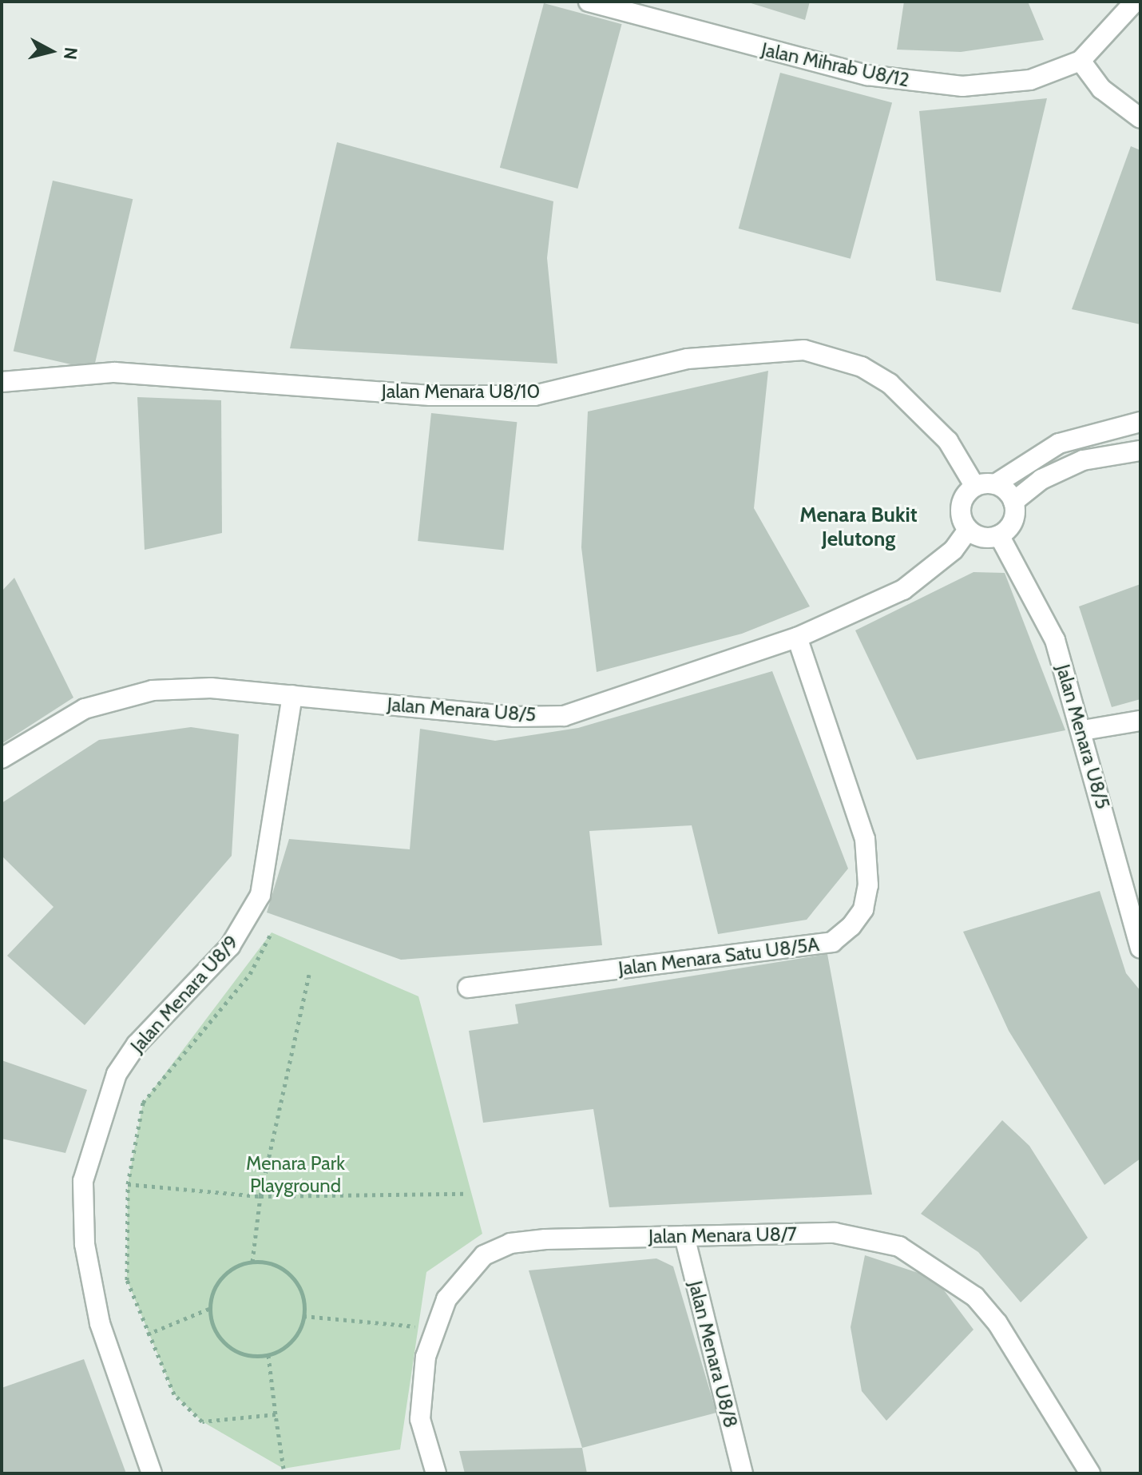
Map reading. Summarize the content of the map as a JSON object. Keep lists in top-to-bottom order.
{
  "streets": {
    "street": [
      "Jalan Mihrab U8/12",
      "Jalan Menara U8/10",
      "Jalan Menara U8/5",
      "Jalan Menara Satu U8/5A",
      "Jalan Menara U8/9",
      "Jalan Menara U8/7",
      "Jalan Menara U8/8"
    ]
  },
  "crossings": [
    ["Jalan Menara U8/10", "Jalan Menara U8/5"],
    ["Jalan Menara U8/5", "Jalan Menara Satu U8/5A"],
    ["Jalan Menara U8/5", "Jalan Menara U8/9"],
    ["Jalan Menara U8/7", "Jalan Menara U8/8"]
  ],
  "districts": ["Menara Bukit Jelutong"],
  "parks": ["Menara Park Playground"],
  "north": "right"
}
